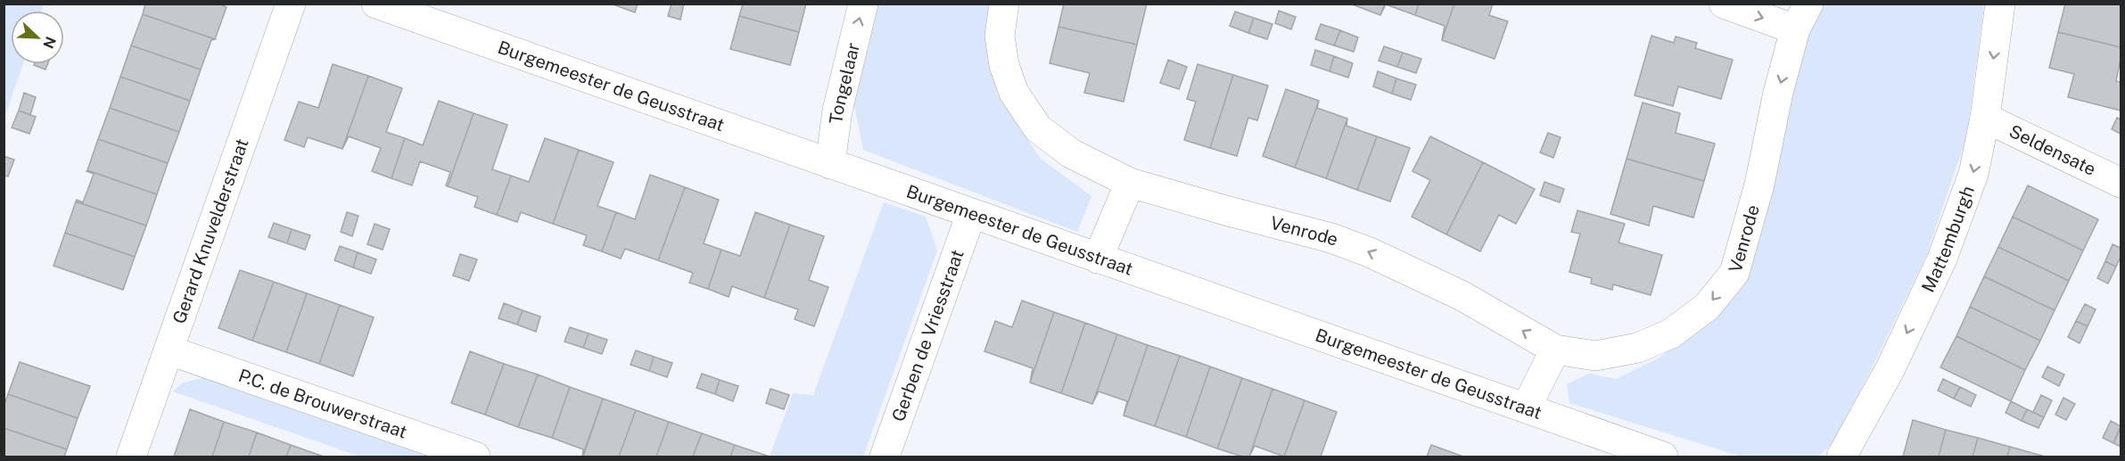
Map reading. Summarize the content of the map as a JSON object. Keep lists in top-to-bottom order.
{
  "streets": {
    "street": [
      "Tongelaar",
      "Burgemeester de Geusstraat",
      "Seldensate",
      "Gerard Knuvelderstraat",
      "Venrode",
      "Mattemburgh",
      "Gerben de Vriesstraat",
      "P.C. de Brouwerstraat"
    ]
  },
  "crossings": [
    ["Tongelaar", "Burgemeester de Geusstraat"],
    ["Burgemeester de Geusstraat", "Gerben de Vriesstraat"],
    ["Seldensate", "Mattemburgh"],
    ["Gerard Knuvelderstraat", "P.C. de Brouwerstraat"]
  ],
  "one_way": ["Tongelaar", "Mattemburgh"],
  "north": "bottom right"
}
